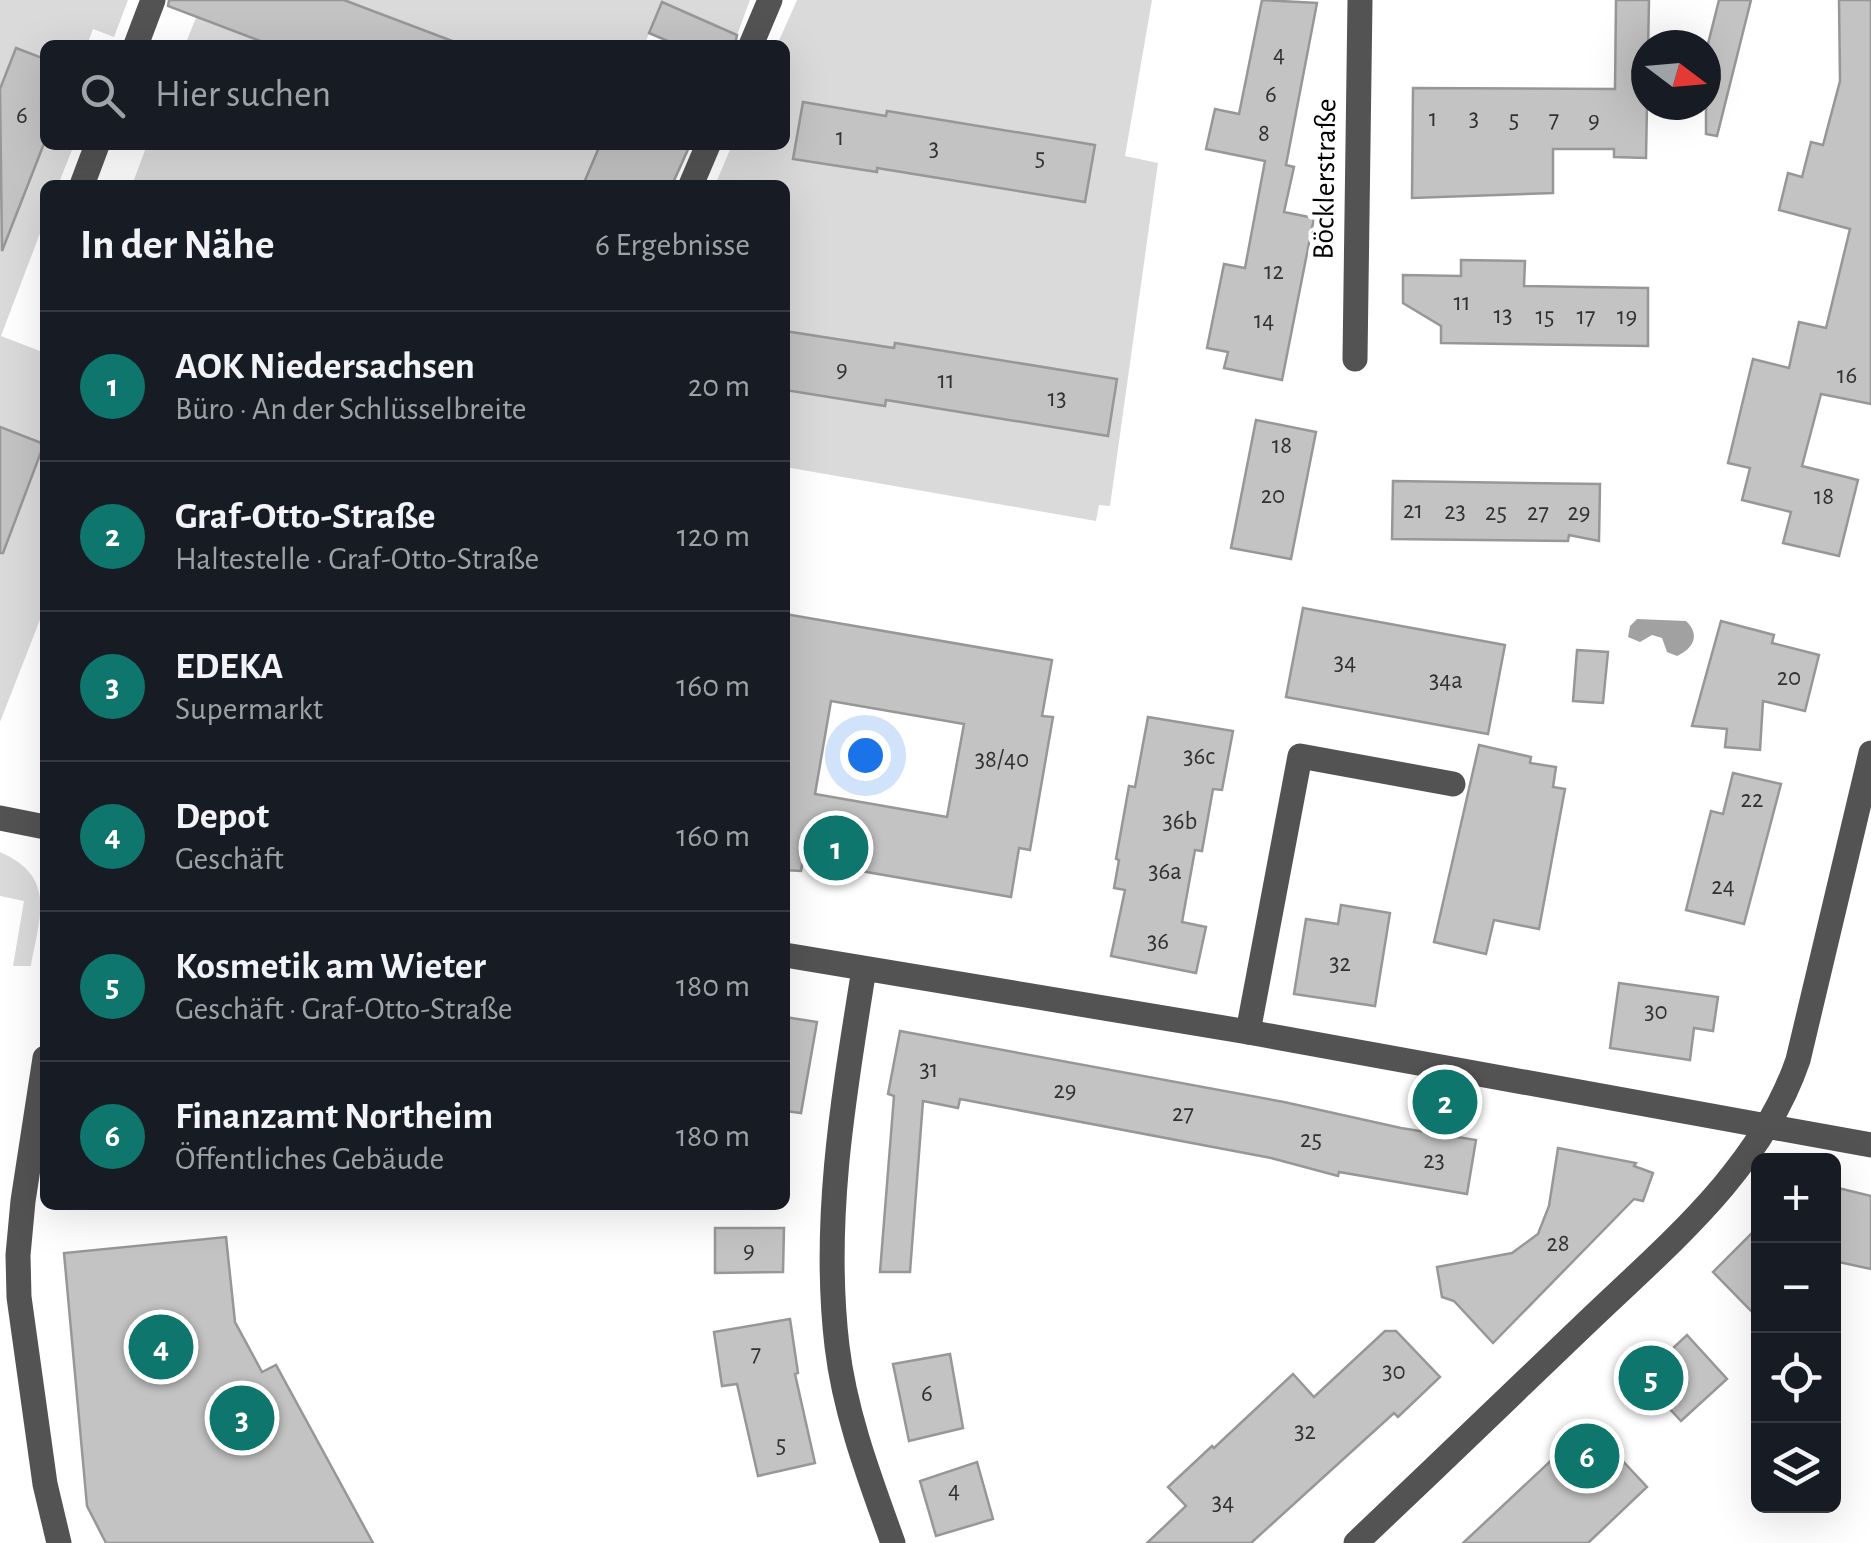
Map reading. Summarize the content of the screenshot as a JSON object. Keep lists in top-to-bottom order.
{
  "streets": {
    "street": ["Böcklerstraße"]
  },
  "house_numbers": [
    "4",
    "6",
    "6",
    "1",
    "3",
    "5",
    "7",
    "9",
    "8",
    "1",
    "3",
    "5",
    "12",
    "11",
    "13",
    "15",
    "17",
    "19",
    "14",
    "9",
    "16",
    "11",
    "13",
    "18",
    "20",
    "18",
    "21",
    "23",
    "25",
    "27",
    "29",
    "34",
    "20",
    "34a",
    "36c",
    "38/40",
    "22",
    "36b",
    "36a",
    "24",
    "36",
    "32",
    "30",
    "31",
    "29",
    "27",
    "25",
    "23",
    "28",
    "9",
    "7",
    "30",
    "6",
    "32",
    "5",
    "4",
    "34"
  ],
  "north": "right",
  "page": {
    "search": "Hier suchen",
    "heading": ["In der Nähe", "6 Ergebnisse"],
    "list": [
      {
        "mark": "1",
        "name": "AOK Niedersachsen",
        "note": "Büro · An der Schlüsselbreite",
        "value": "20 m"
      },
      {
        "mark": "2",
        "name": "Graf-Otto-Straße",
        "note": "Haltestelle · Graf-Otto-Straße",
        "value": "120 m"
      },
      {
        "mark": "3",
        "name": "EDEKA",
        "note": "Supermarkt",
        "value": "160 m"
      },
      {
        "mark": "4",
        "name": "Depot",
        "note": "Geschäft",
        "value": "160 m"
      },
      {
        "mark": "5",
        "name": "Kosmetik am Wieter",
        "note": "Geschäft · Graf-Otto-Straße",
        "value": "180 m"
      },
      {
        "mark": "6",
        "name": "Finanzamt Northeim",
        "note": "Öffentliches Gebäude",
        "value": "180 m"
      }
    ],
    "pins": [
      "1",
      "2",
      "4",
      "5",
      "3",
      "6"
    ],
    "map_buttons": ["+", "−"]
  }
}
